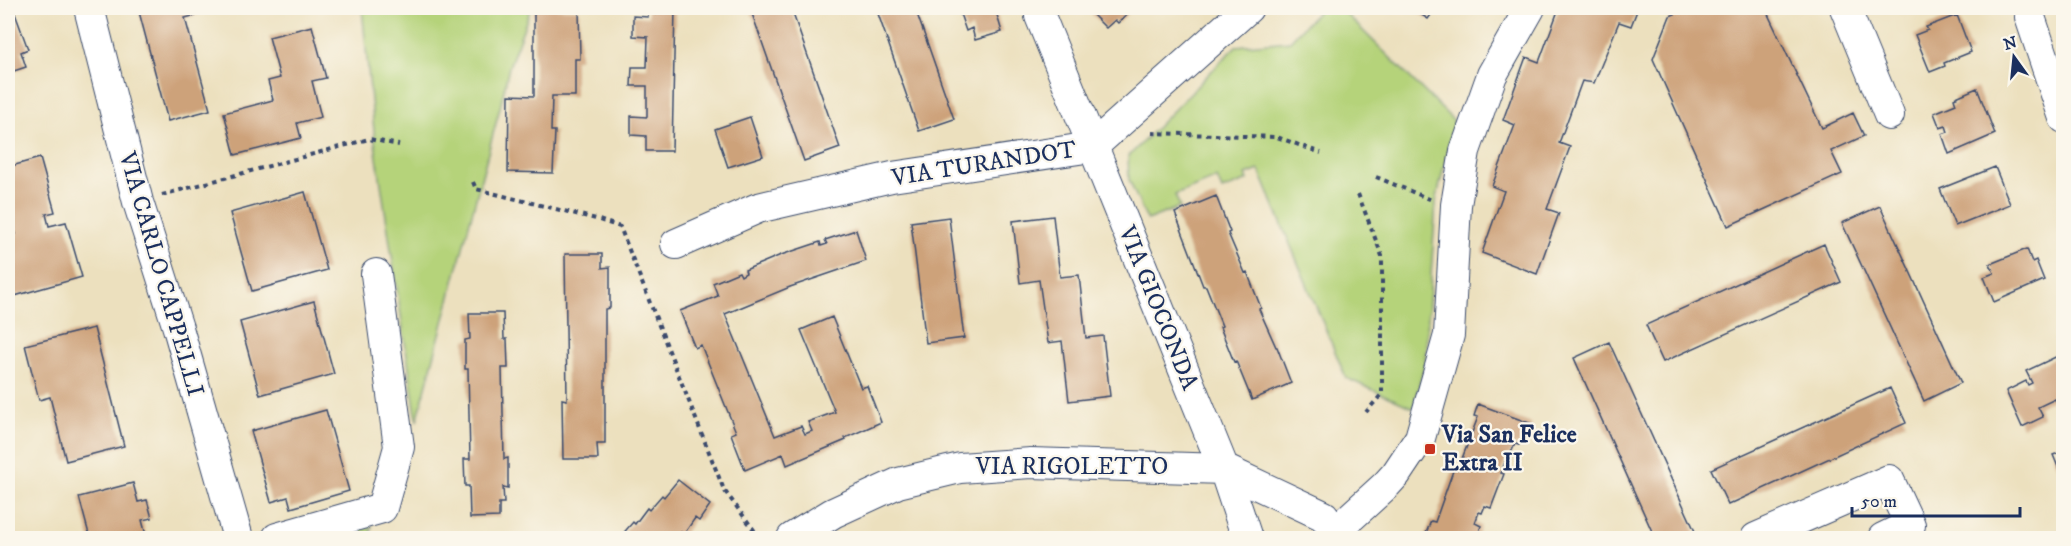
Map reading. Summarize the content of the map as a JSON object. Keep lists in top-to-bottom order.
{
  "streets": {
    "street": [
      "VIA TURANDOT",
      "VIA CARLO CAPPELLI",
      "VIA GIOCONDA",
      "VIA RIGOLETTO"
    ]
  },
  "crossings": [
    ["VIA TURANDOT", "VIA GIOCONDA"],
    ["VIA GIOCONDA", "VIA RIGOLETTO"]
  ],
  "places": {
    "transit": ["Via San Felice Extra II"]
  },
  "scale_bar": "50 m",
  "north": "top"
}
